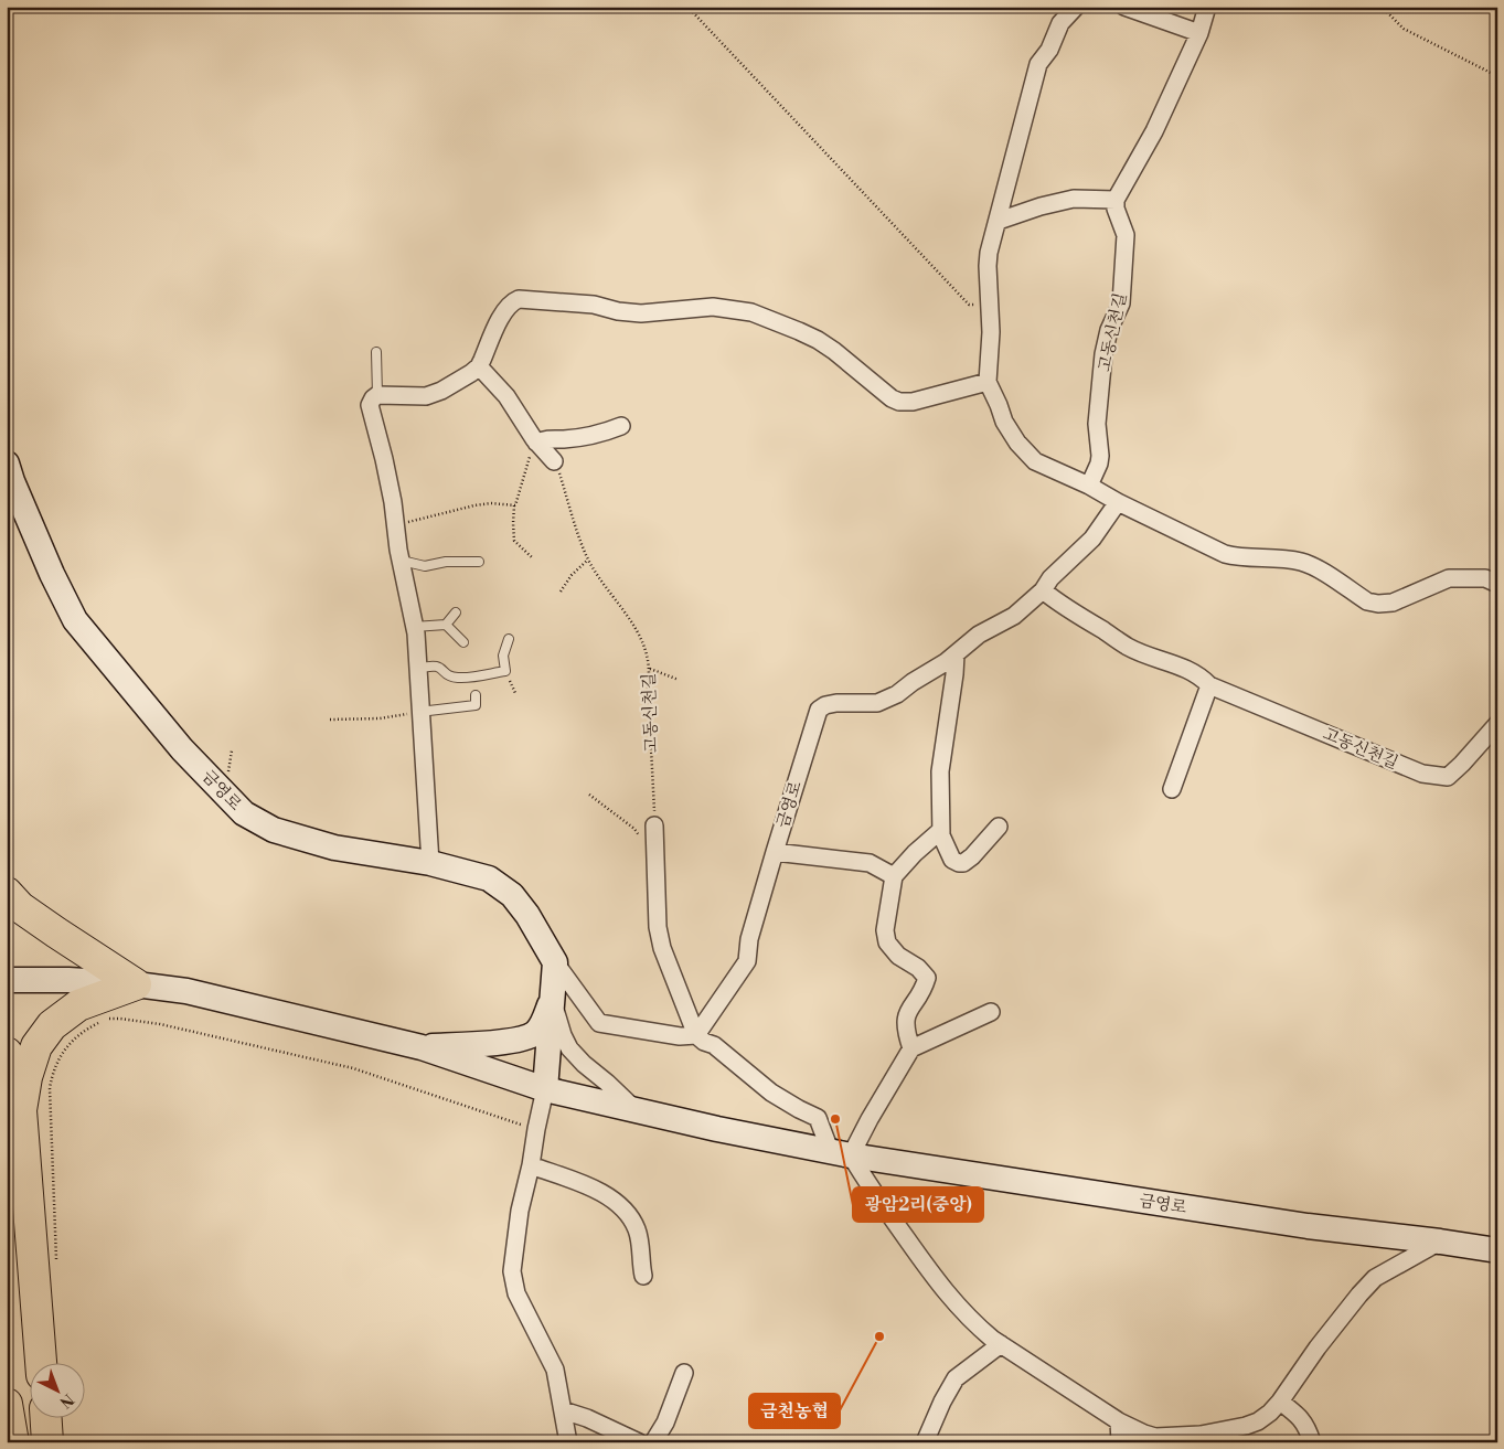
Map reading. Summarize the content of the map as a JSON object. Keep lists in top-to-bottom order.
{
  "streets": {
    "street": ["고동신천길", "금영로"]
  },
  "places": ["광암2리(중앙)", "금천농협"],
  "north": "bottom right"
}
